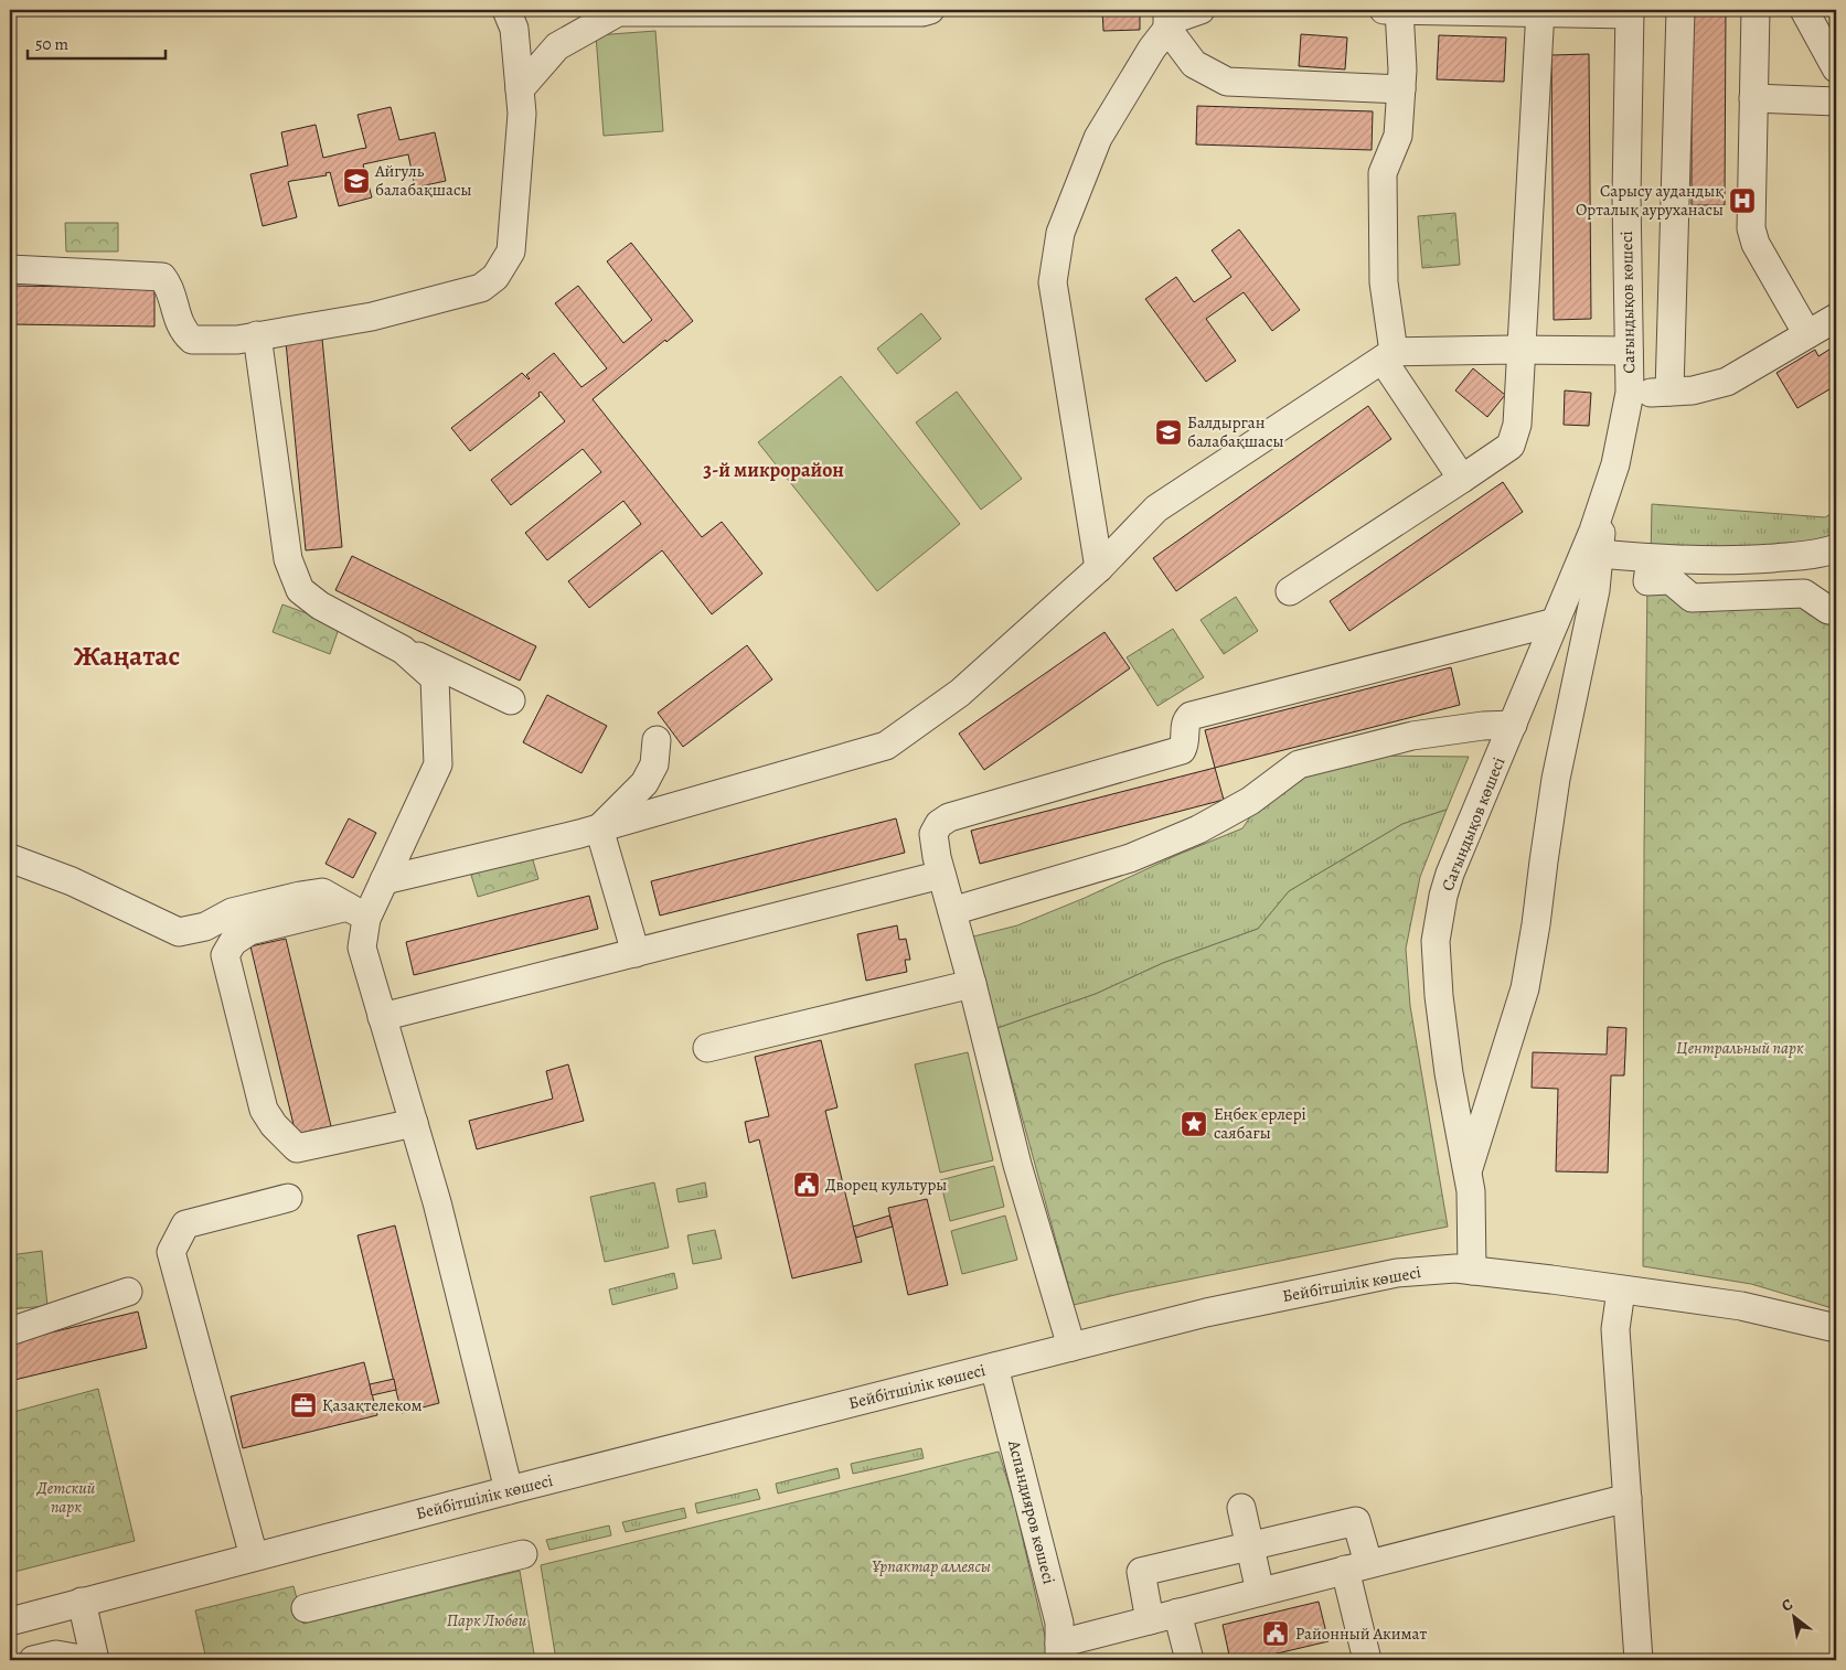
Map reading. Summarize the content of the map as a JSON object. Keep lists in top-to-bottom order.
{
  "streets": {
    "street": ["Сағындықов көшесі", "Бейбітшілік көшесі", "Аспандияров көшесі"]
  },
  "crossings": [
    ["Сағындықов көшесі", "Бейбітшілік көшесі"],
    ["Бейбітшілік көшесі", "Аспандияров көшесі"]
  ],
  "districts": ["3-й микрорайон", "Жаңатас"],
  "parks": [
    "Центральный парк",
    "Детский парк",
    "Ұрпактар аллеясы",
    "Парк Любви"
  ],
  "places": {
    "school or university": ["Айгуль балабақшасы", "Балдырган балабақшасы"],
    "hospital": ["Сарысу аудандық Орталық ауруханасы"],
    "place": ["Еңбек ерлері саябағы"],
    "public building": ["Дворец культуры", "Районный Акимат"],
    "office": ["Қазақтелеком"]
  },
  "scale_bar": "50 m",
  "north": "top left"
}
